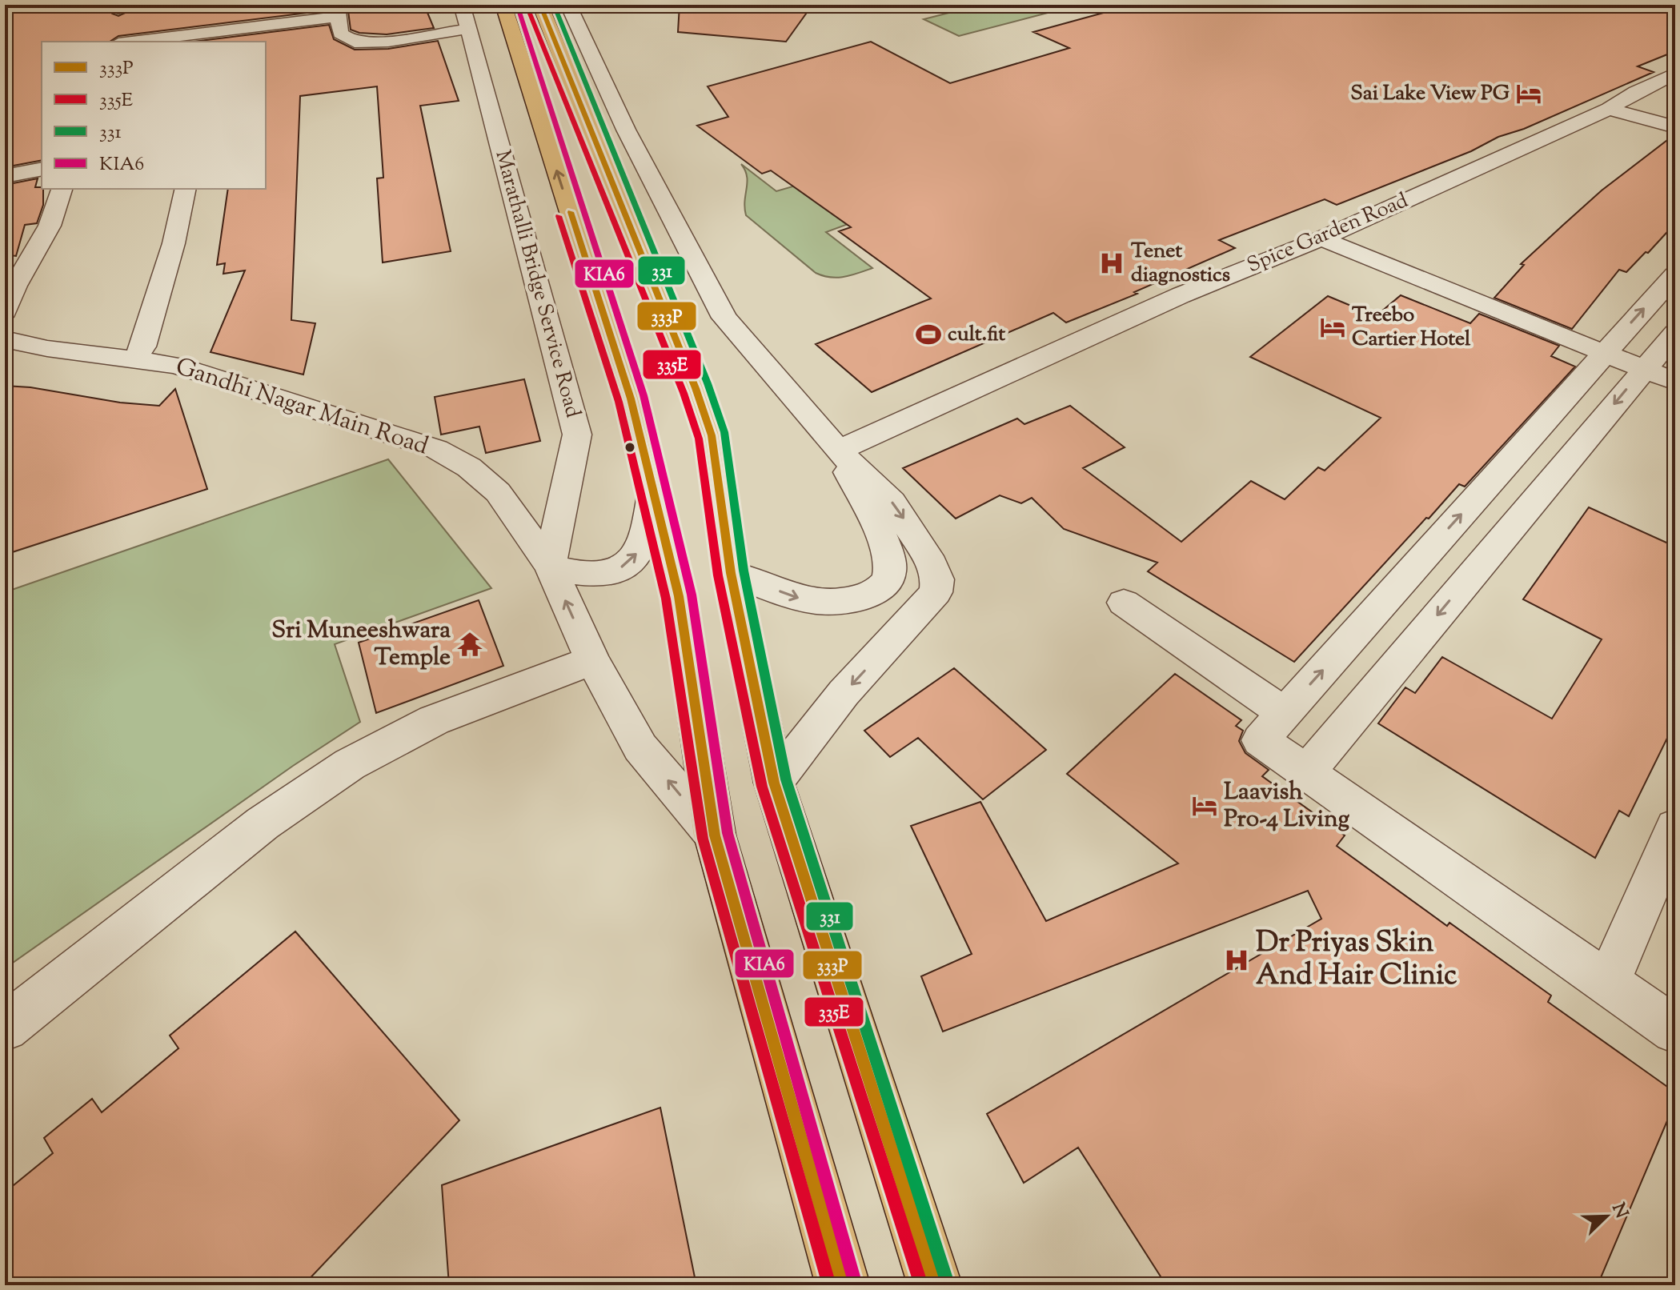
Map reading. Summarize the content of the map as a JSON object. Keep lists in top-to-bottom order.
{
  "streets": {
    "street": ["Spice Garden Road", "Marathalli Bridge Service Road", "Gandhi Nagar Main Road"]
  },
  "crossings": [
    ["Marathalli Bridge Service Road", "Gandhi Nagar Main Road"]
  ],
  "places": {
    "hotel": ["Sai Lake View PG", "Treebo Cartier Hotel", "Laavish Pro-4 Living"],
    "hospital": ["Tenet diagnostics", "Dr Priyas Skin And Hair Clinic"],
    "sports": ["cult.fit"],
    "temple": ["Sri Muneeshwara Temple"]
  },
  "lines": [
    "transit line 333P",
    "transit line 331",
    "transit line KIA6",
    "transit line 335E"
  ],
  "legend": [
    "333P",
    "335E",
    "331",
    "KIA6"
  ],
  "north": "top right"
}
